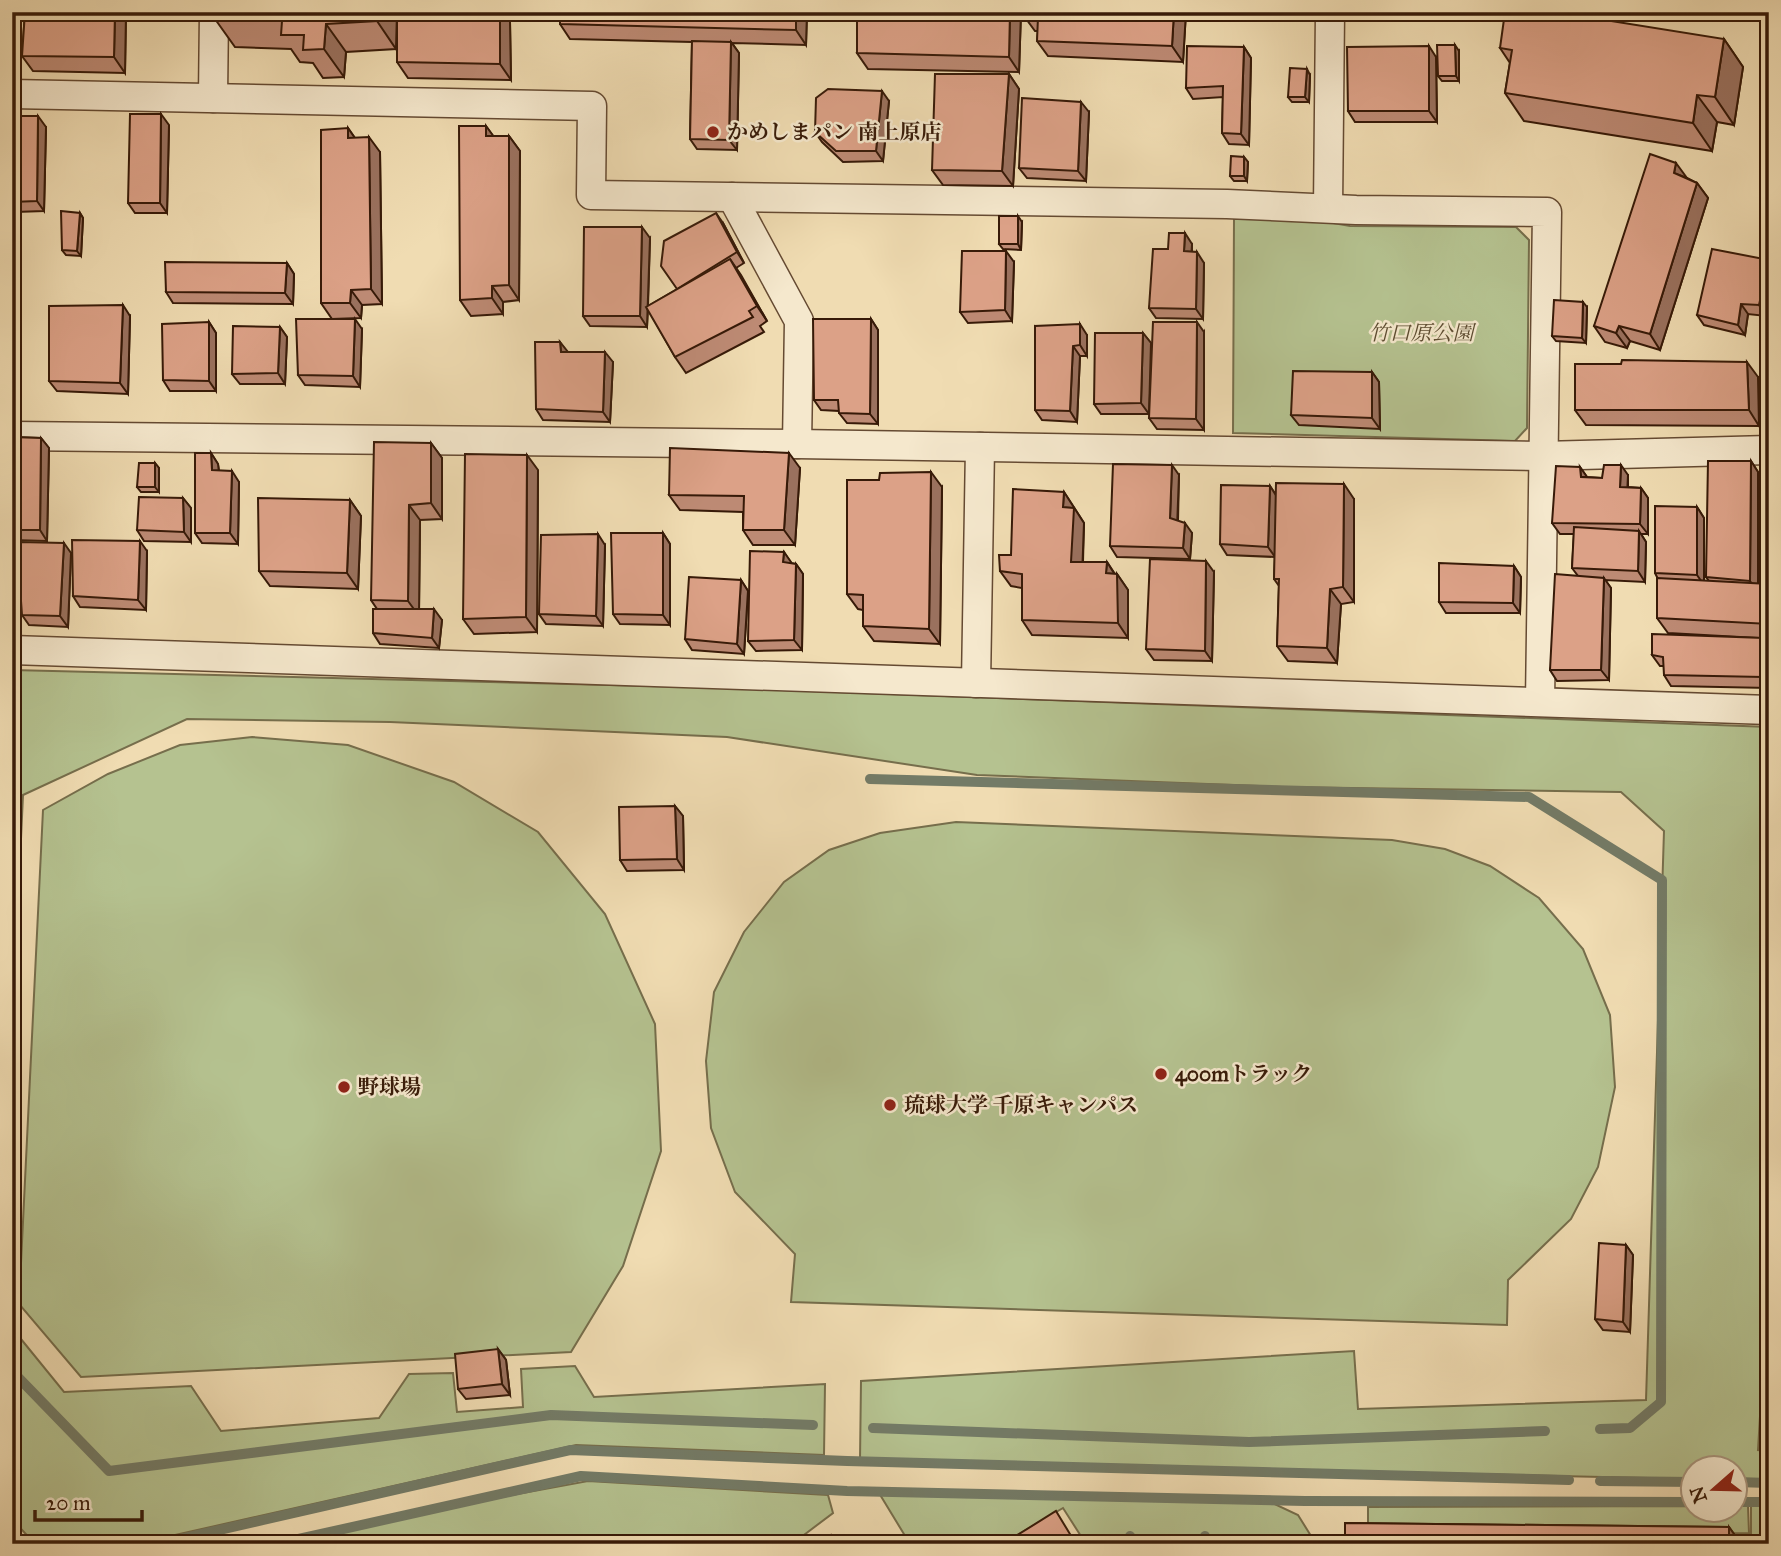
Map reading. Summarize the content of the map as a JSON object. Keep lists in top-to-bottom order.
{
  "parks": ["竹口原公園"],
  "places": [
    "かめしまパン 南上原店",
    "400mトラック",
    "野球場",
    "琉球大学 千原キャンパス"
  ],
  "scale_bar": "20 m",
  "north": "left"
}
